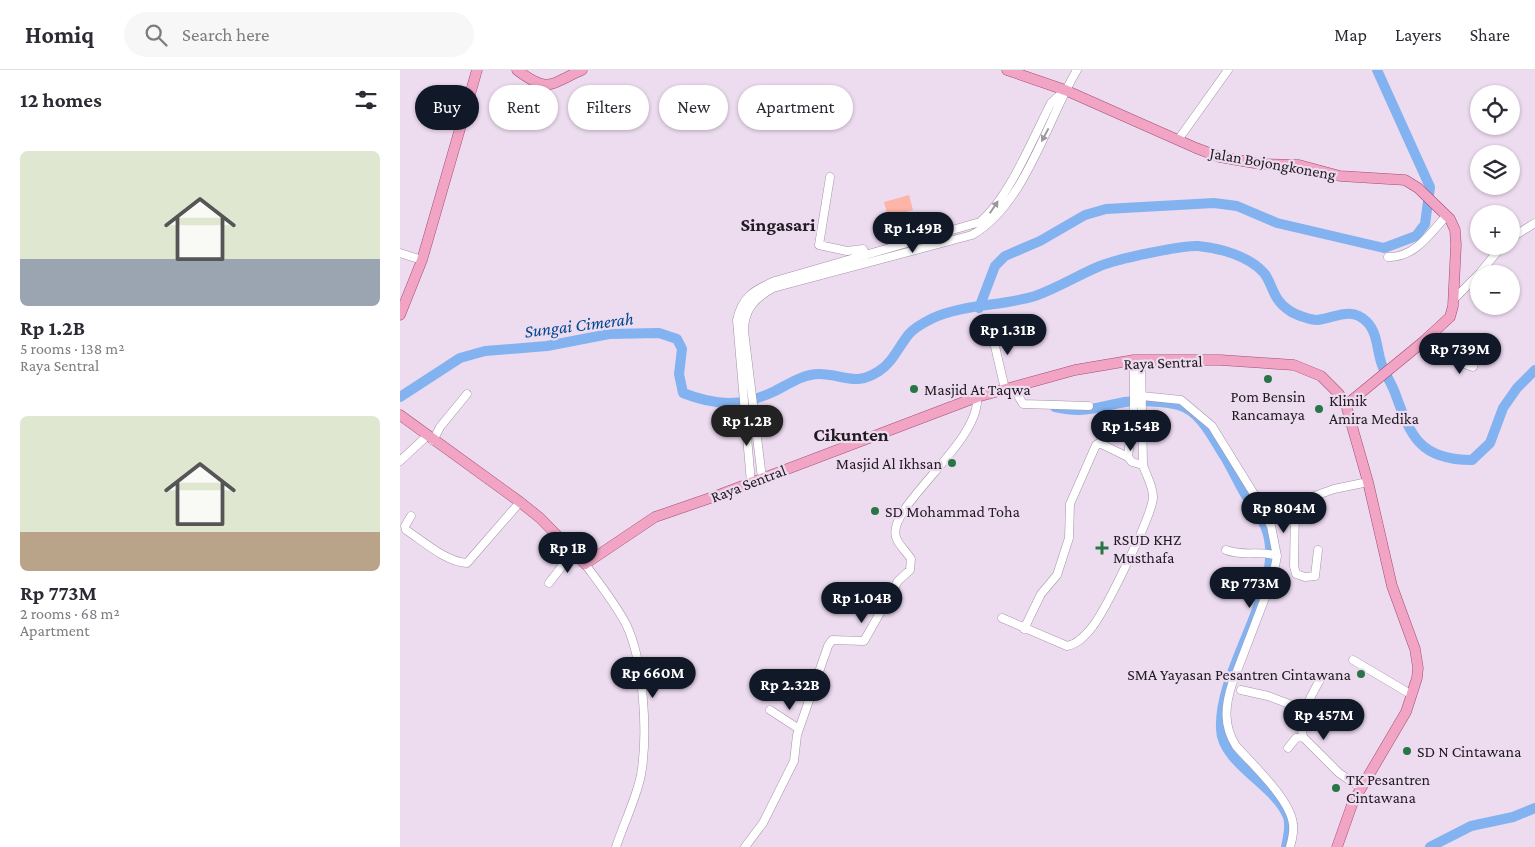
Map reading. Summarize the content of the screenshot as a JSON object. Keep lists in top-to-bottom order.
{
  "streets": {
    "main road": ["Jalan Bojongkoneng", "Raya Sentral"]
  },
  "districts": ["Singasari", "Cikunten"],
  "water": ["Sungai Cimerah"],
  "places": {
    "other": [
      "Pom Bensin Rancamaya",
      "Masjid At Taqwa",
      "Klinik Amira Medika",
      "Masjid Al Ikhsan",
      "SD Mohammad Toha",
      "SMA Yayasan Pesantren Cintawana",
      "SD N Cintawana",
      "TK Pesantren Cintawana"
    ],
    "health": ["RSUD KHZ Musthafa"]
  },
  "page": {
    "header": "Homiq",
    "search": "Search here",
    "nav": ["Map", "Layers", "Share"],
    "heading": "12 homes",
    "map_buttons": ["+", "−"],
    "chip": [
      "Buy",
      "Rent",
      "Filters",
      "New",
      "Apartment"
    ],
    "list": [
      {
        "name": "Rp 1.2B",
        "note": "5 rooms · 138 m² · Raya Sentral"
      },
      {
        "name": "Rp 773M",
        "note": "2 rooms · 68 m² · Apartment"
      }
    ],
    "price": [
      "Rp 1.49B",
      "Rp 1.31B",
      "Rp 739M",
      "Rp 1.2B",
      "Rp 1.54B",
      "Rp 804M",
      "Rp 1B",
      "Rp 773M",
      "Rp 1.04B",
      "Rp 660M",
      "Rp 2.32B",
      "Rp 457M"
    ]
  }
}
